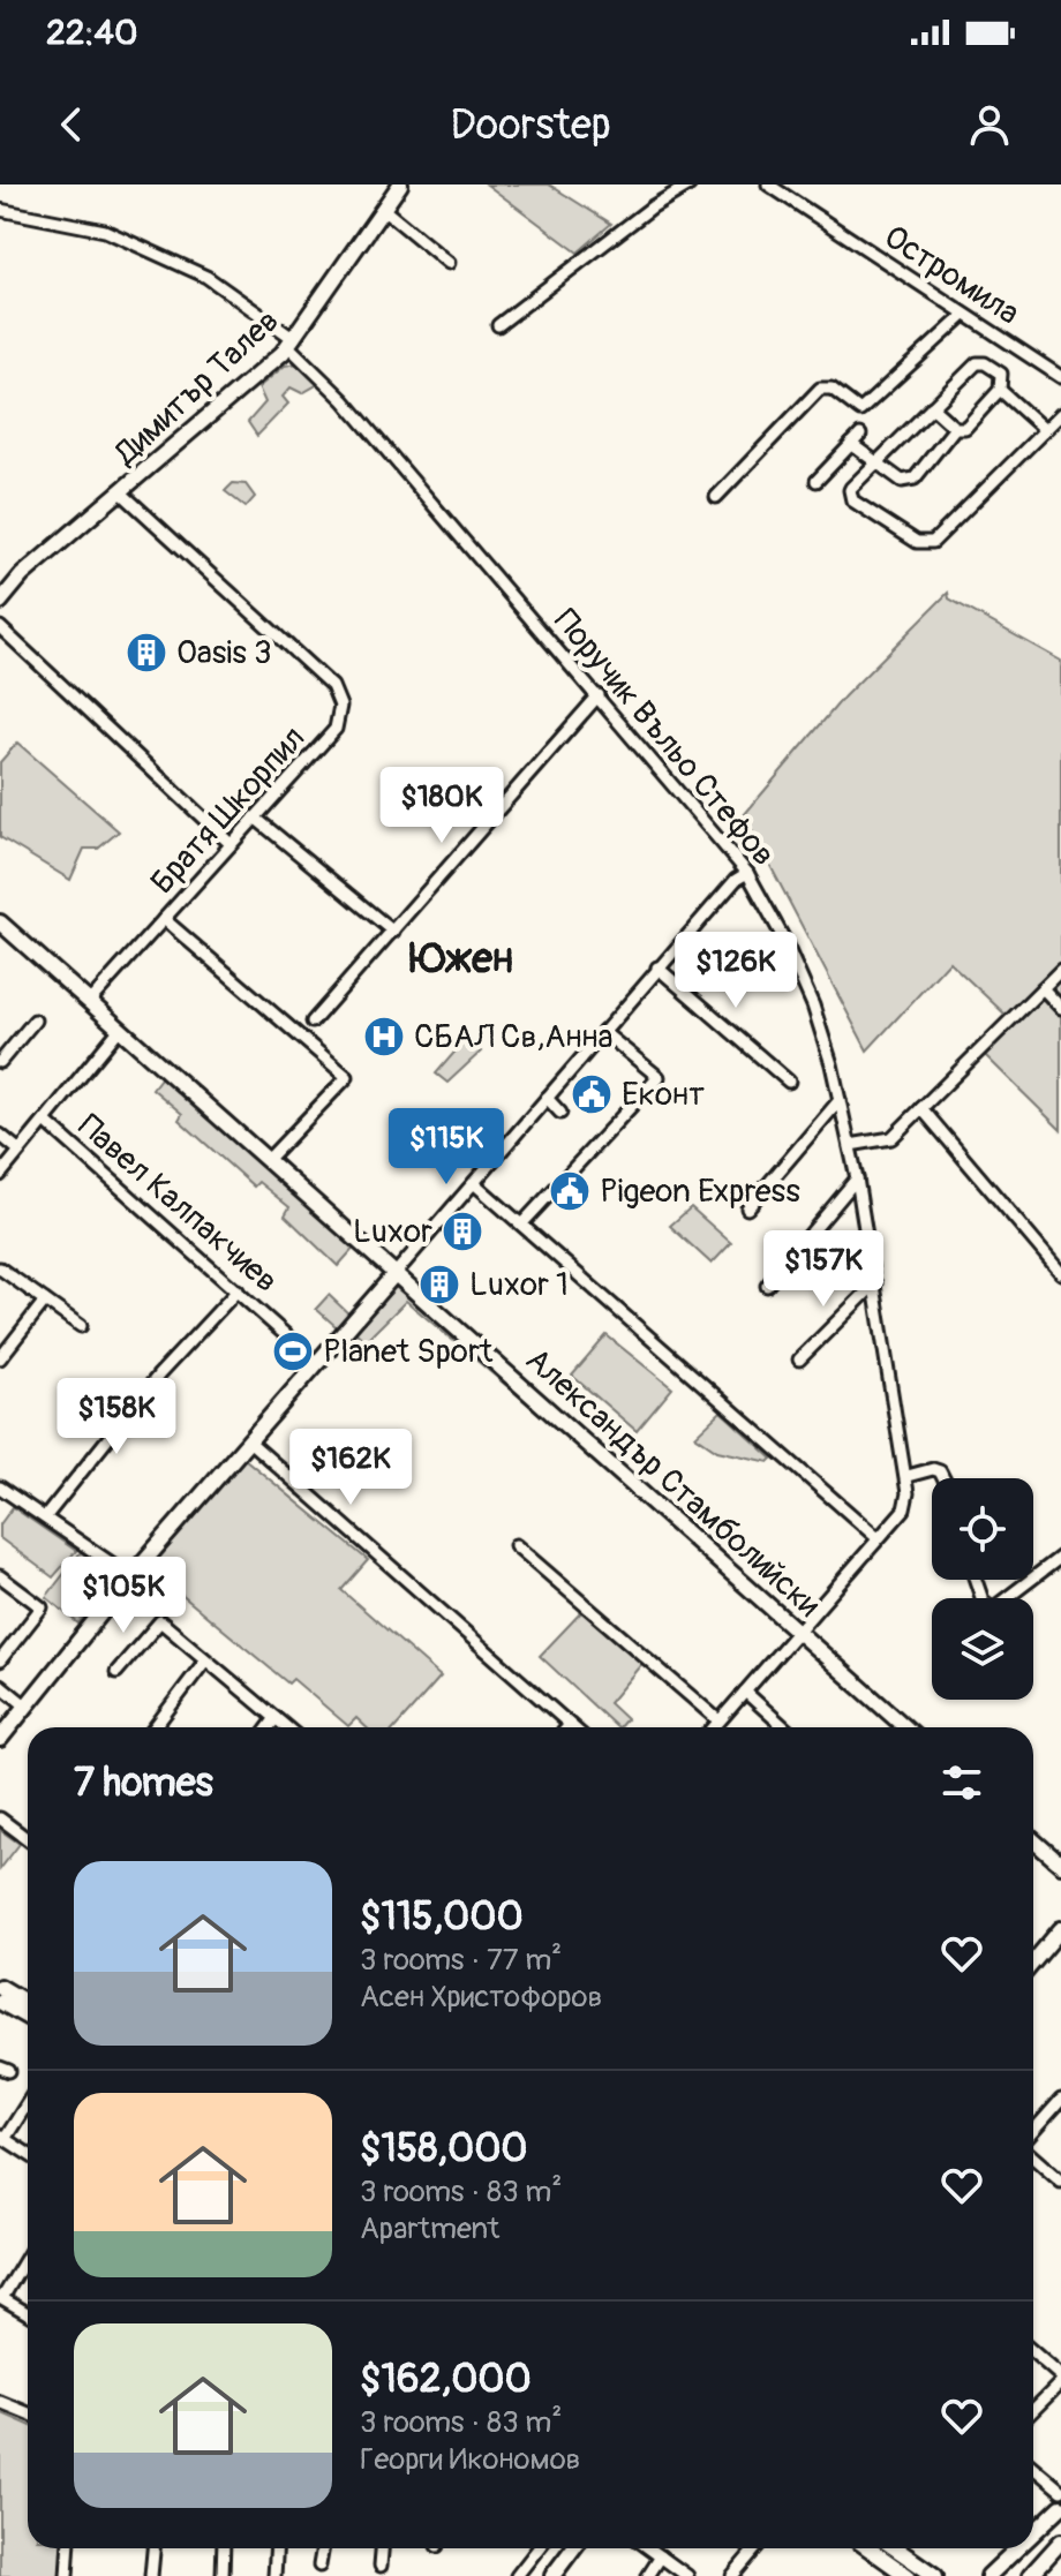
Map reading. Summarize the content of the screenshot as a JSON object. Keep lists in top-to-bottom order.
{
  "streets": {
    "street": [
      "Остромила",
      "Димитър Талев",
      "Поручик Въльо Стефов",
      "Братя Шкорпил",
      "Павел Калпакчиев",
      "Александър Стамболийски"
    ]
  },
  "crossings": [
    ["Димитър Талев", "Поручик Въльо Стефов"],
    ["Димитър Талев", "Братя Шкорпил"],
    ["Братя Шкорпил", "Александър Стамболийски"]
  ],
  "districts": ["Южен"],
  "places": {
    "building": ["Oasis 3", "Luxor", "Luxor 1"],
    "hospital": ["СБАЛ Св,Анна"],
    "public building": ["Еконт", "Pigeon Express"],
    "sports": ["Planet Sport"]
  },
  "page": {
    "status": "22:40",
    "header": "Doorstep",
    "price": [
      "$180K",
      "$126K",
      "$115K",
      "$157K",
      "$158K",
      "$162K",
      "$105K"
    ],
    "heading": "7 homes",
    "list": [
      {
        "name": "$115,000",
        "note": "3 rooms · 77 m² · Асен Христофоров"
      },
      {
        "name": "$158,000",
        "note": "3 rooms · 83 m² · Apartment"
      },
      {
        "name": "$162,000",
        "note": "3 rooms · 83 m² · Георги Икономов"
      }
    ]
  }
}
